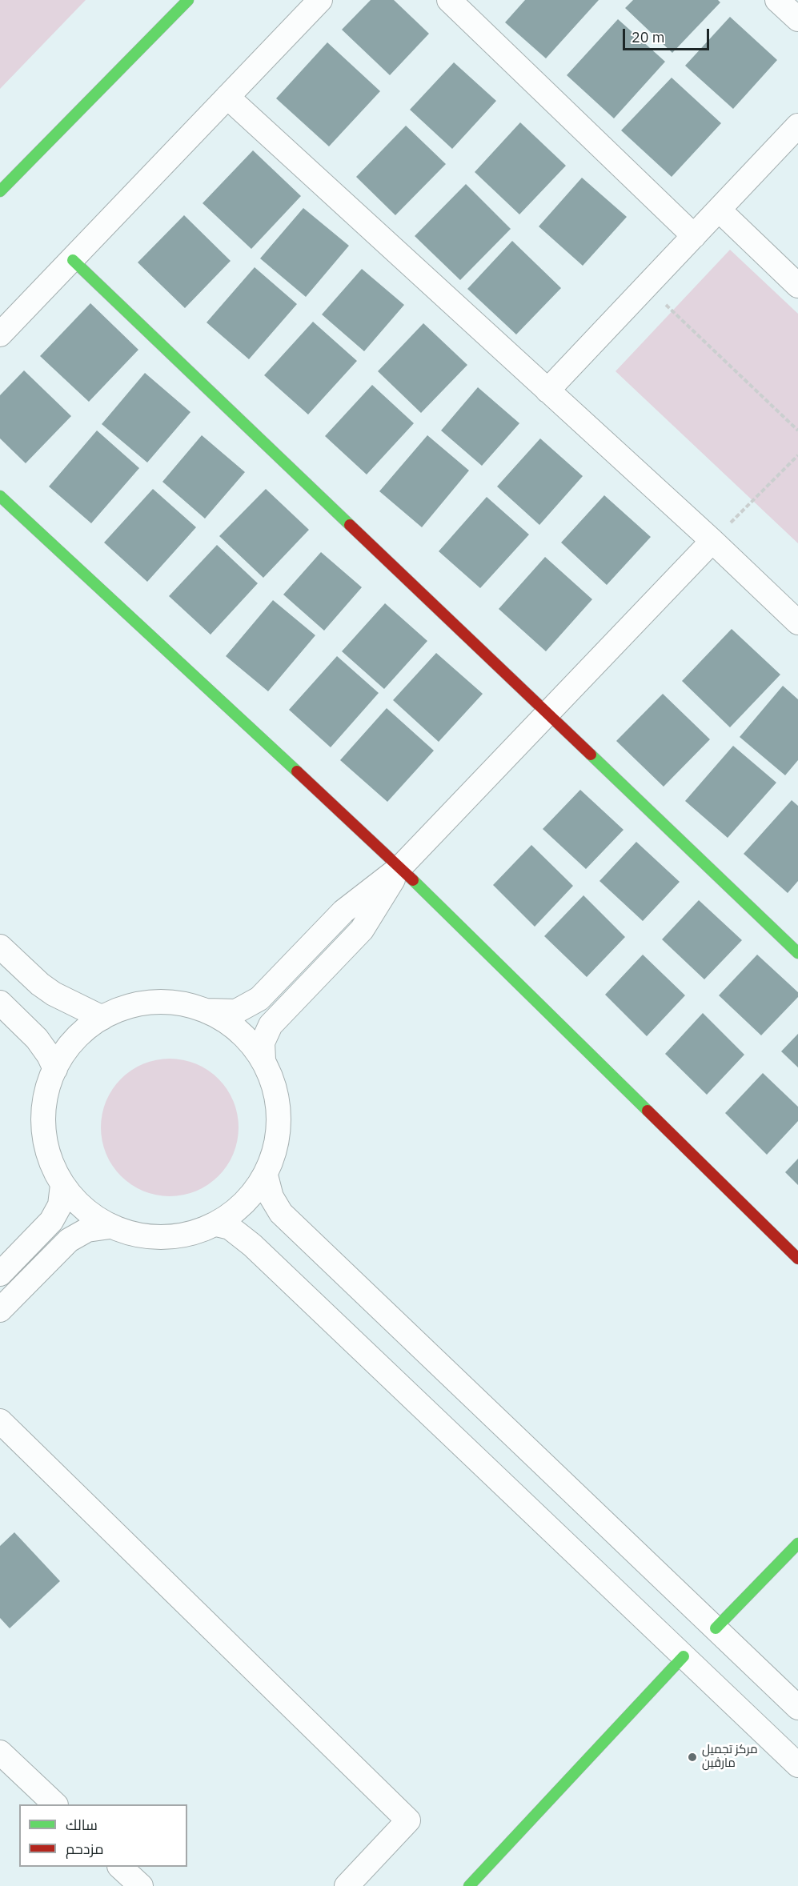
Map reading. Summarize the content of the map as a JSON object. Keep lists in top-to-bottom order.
{
  "places": ["مركز تجميل مارڤین"],
  "legend": ["سالك", "مزدحم"],
  "scale_bar": "20 m"
}
